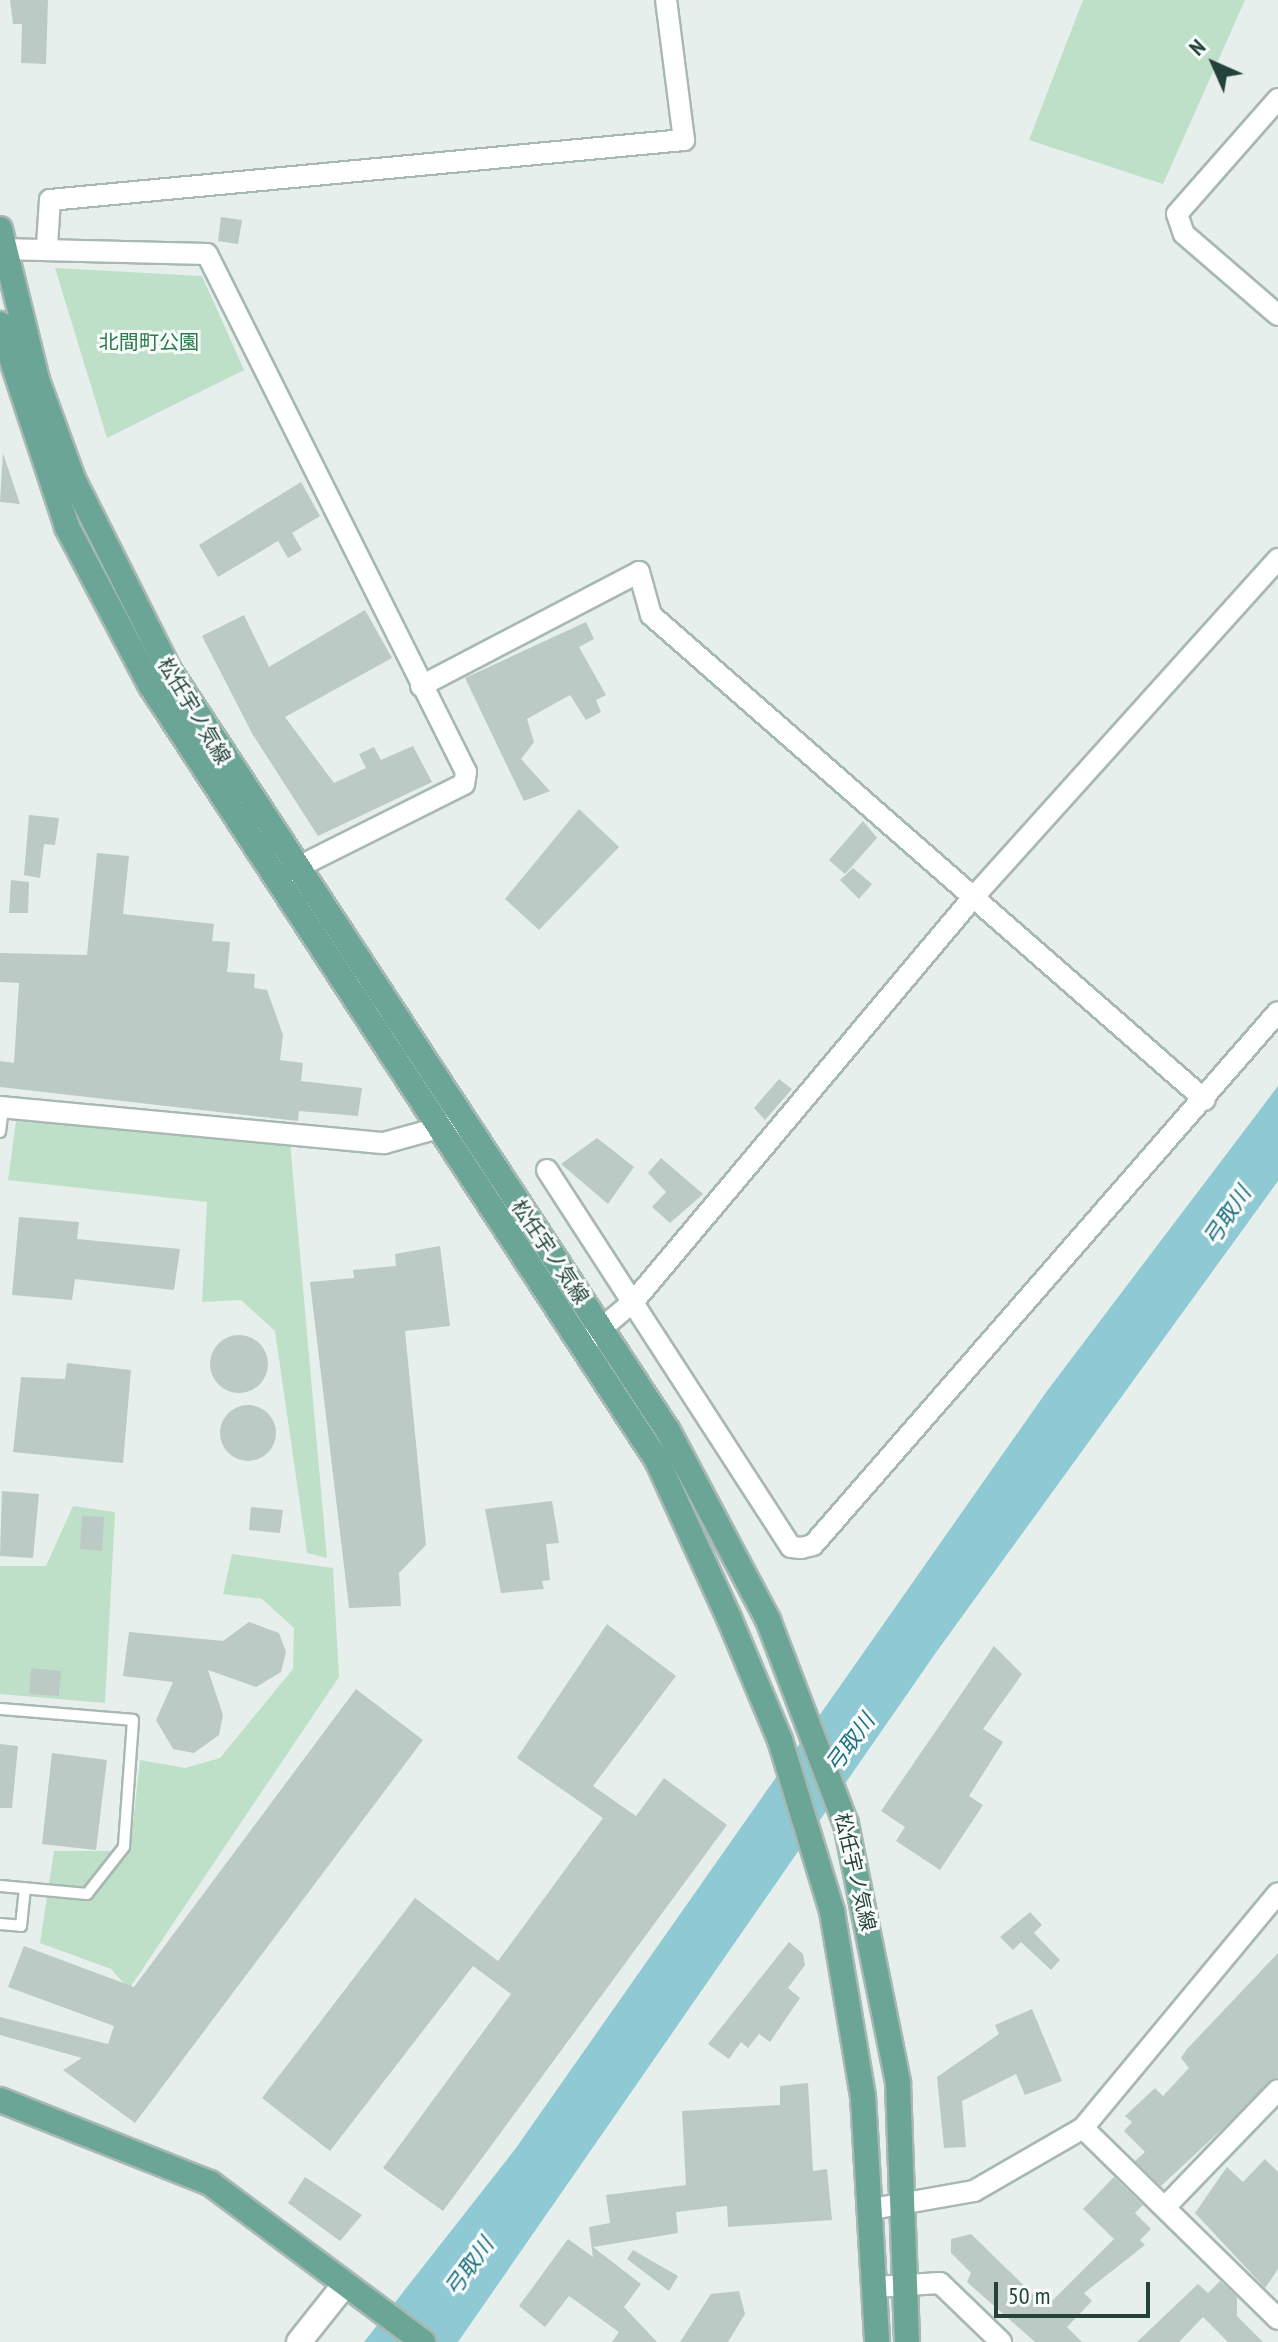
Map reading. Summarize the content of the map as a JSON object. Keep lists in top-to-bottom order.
{
  "streets": {
    "main road": ["松任宇ノ気線"]
  },
  "water": ["弓取川"],
  "parks": ["北間町公園"],
  "scale_bar": "50 m",
  "north": "top left"
}
